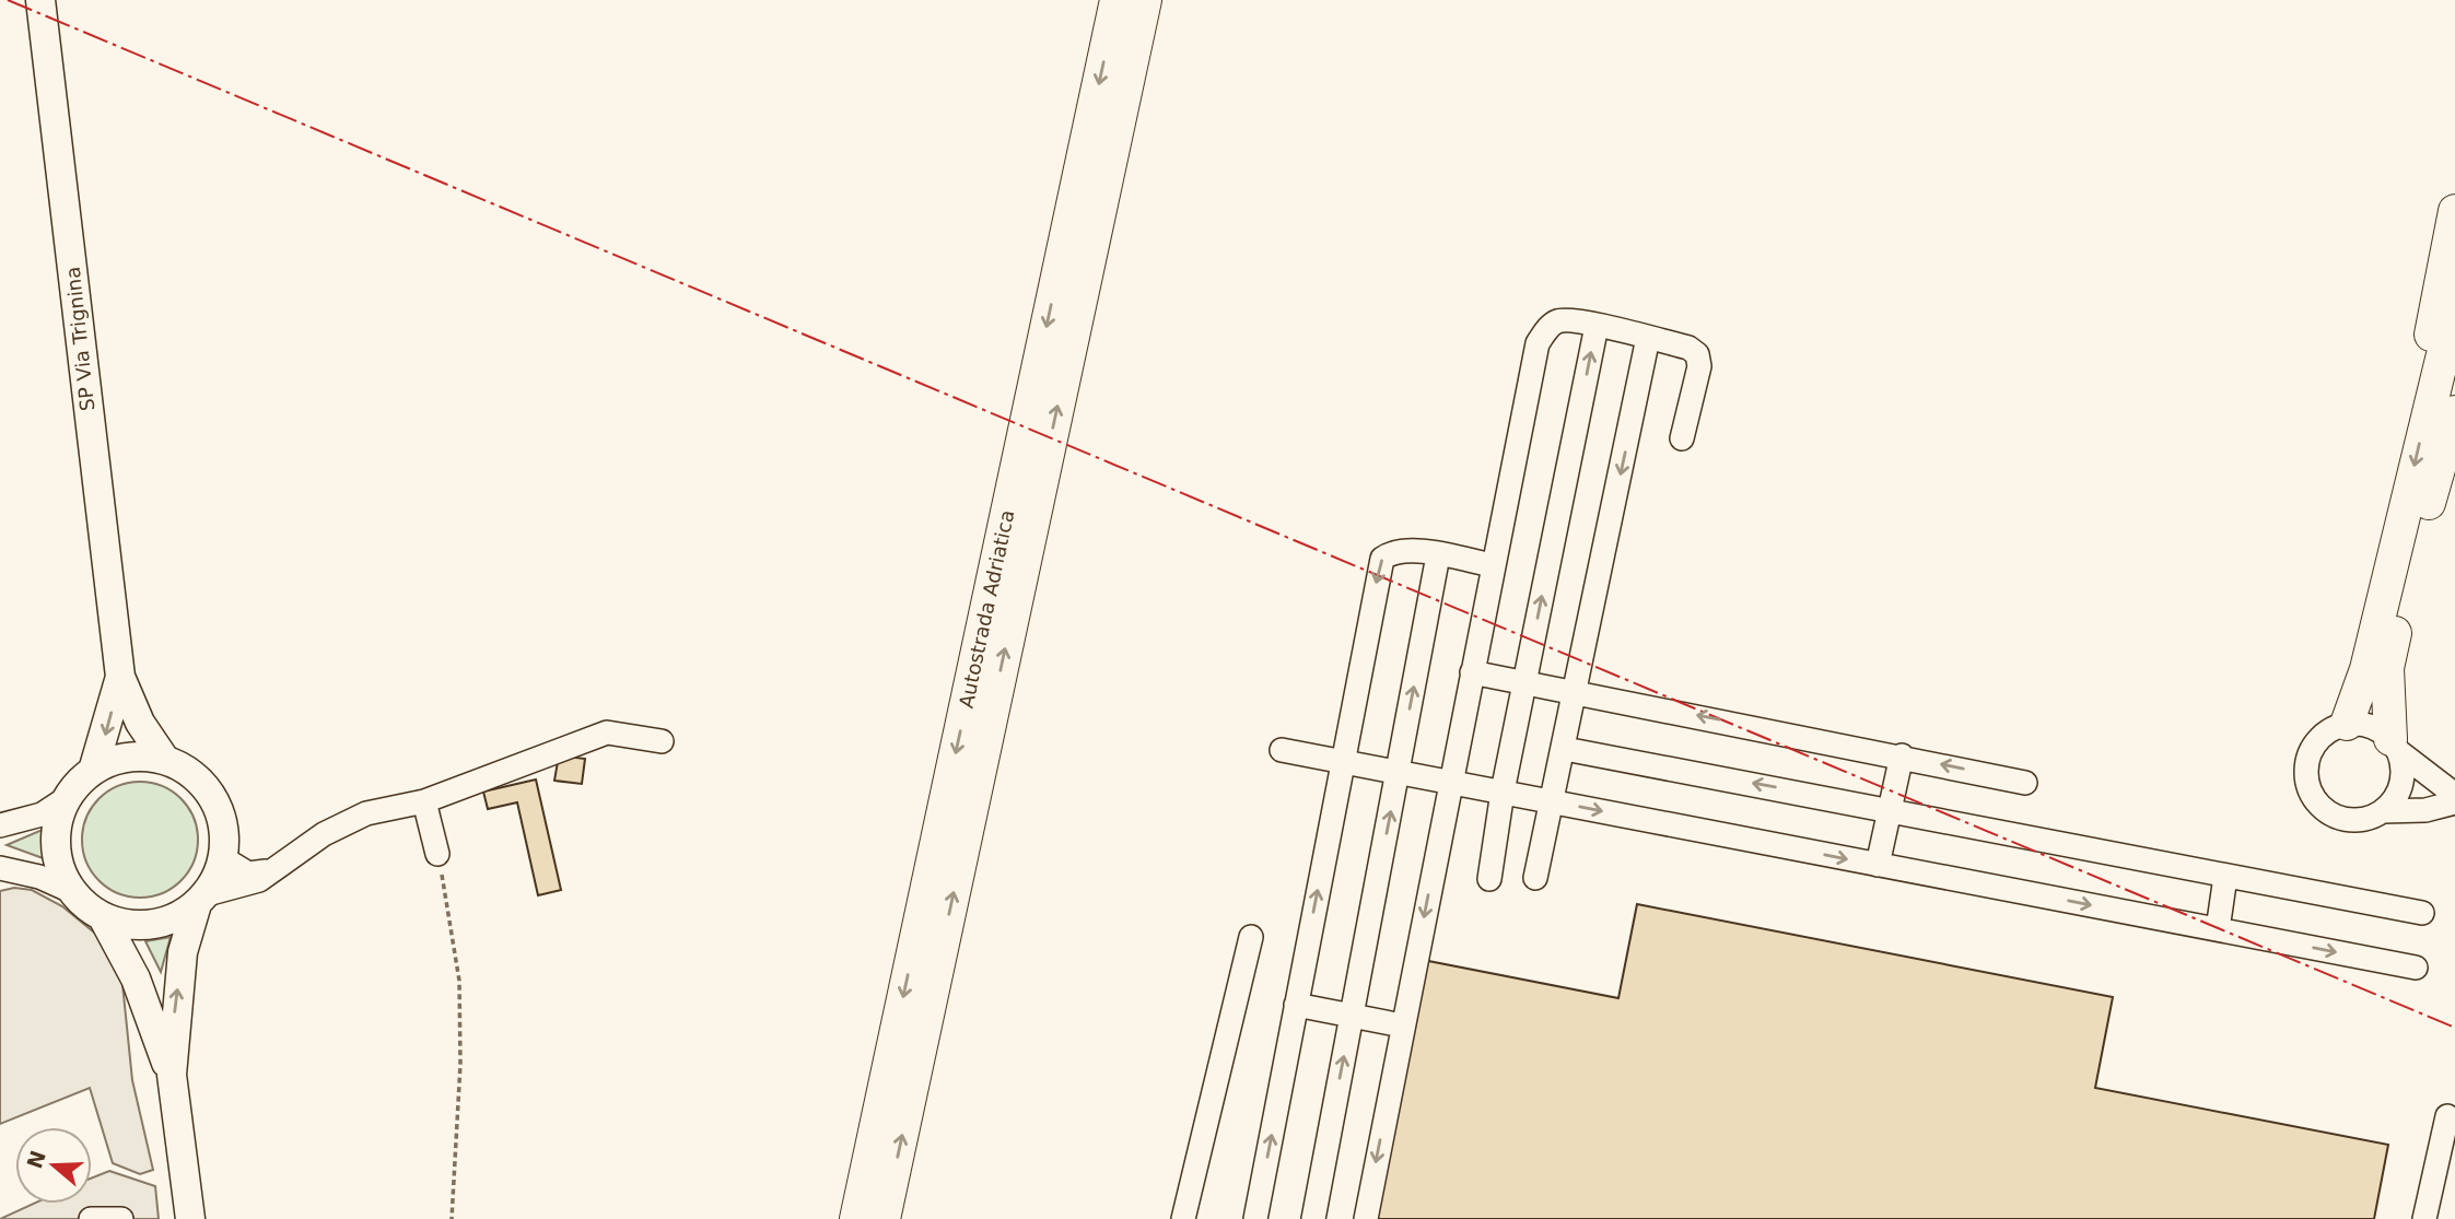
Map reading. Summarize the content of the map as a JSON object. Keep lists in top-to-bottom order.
{
  "streets": {
    "highway": ["Autostrada Adriatica"],
    "main road": ["SP Via Trignina"]
  },
  "north": "left"
}
